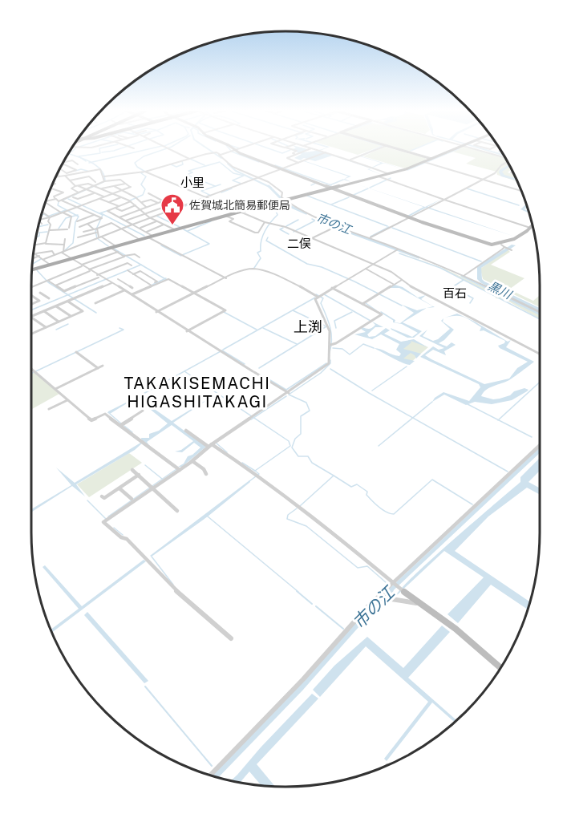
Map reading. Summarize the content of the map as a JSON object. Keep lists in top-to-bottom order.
{
  "districts": [
    "小里",
    "二俣",
    "百石",
    "上渕",
    "TAKAKISEMACHI HIGASHITAKAGI"
  ],
  "water": ["市の江", "黒川"],
  "places": {
    "public building": ["佐賀城北簡易郵便局"]
  }
}
